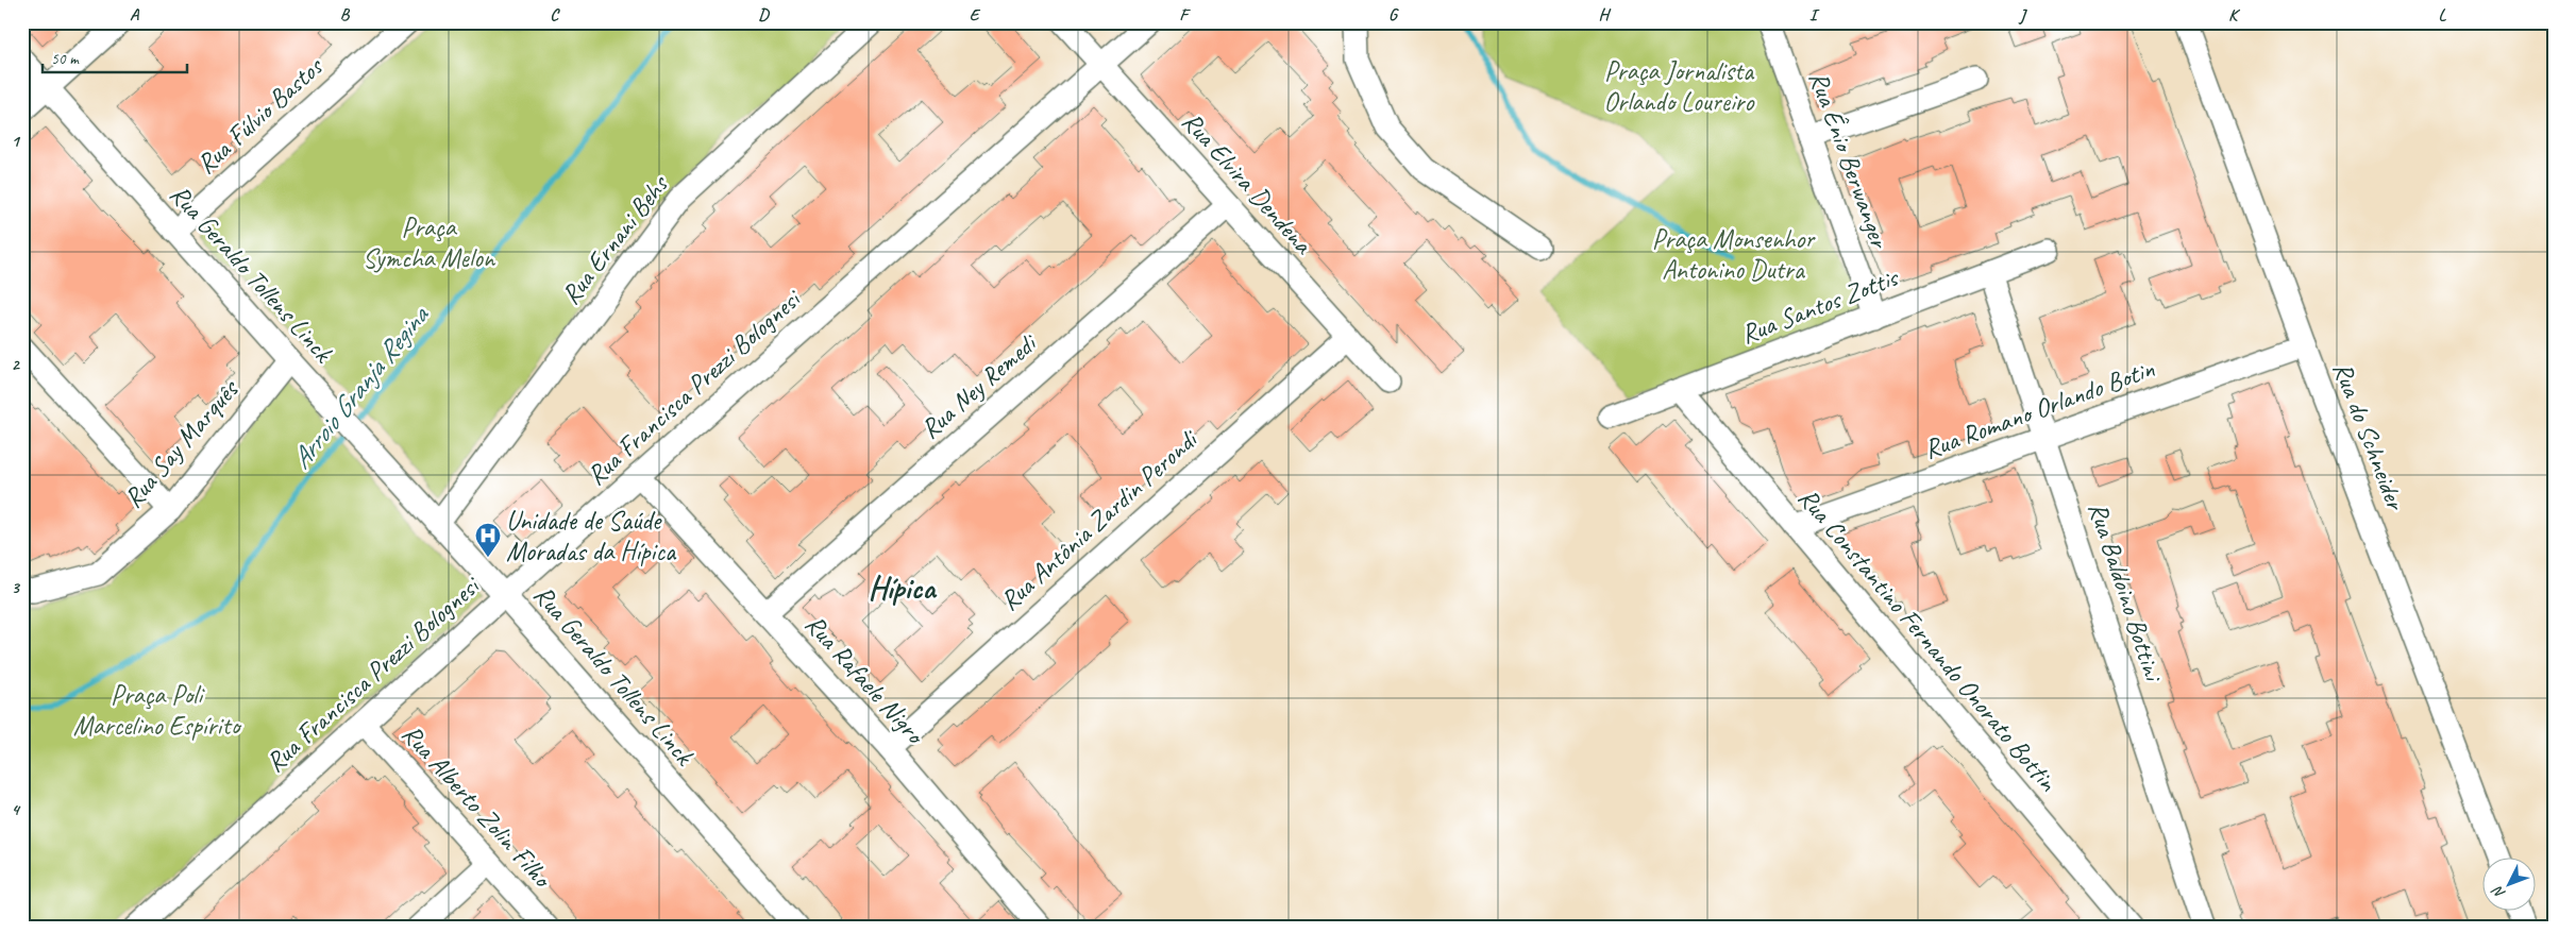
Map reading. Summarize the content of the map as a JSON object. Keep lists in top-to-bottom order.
{
  "streets": {
    "street": [
      "Rua Fúlvio Bastos",
      "Rua Ênio Berwanger",
      "Rua Elvira Dendena",
      "Rua Ernani Behs",
      "Rua Geraldo Tollens Linck",
      "Rua Santos Zottis",
      "Rua Ney Remedi",
      "Rua Francisca Prezzi Bolognesi",
      "Rua Romano Orlando Botin",
      "Rua do Schneider",
      "Rua Say Marquês",
      "Rua Antônia Zardin Perondi",
      "Rua Baldoino Bottini",
      "Rua Constantino Fernando Onorato Bottin",
      "Rua Rafaele Nigro",
      "Rua Alberto Zolin Filho"
    ]
  },
  "crossings": [
    ["Rua Fúlvio Bastos", "Rua Geraldo Tollens Linck"],
    ["Rua Ênio Berwanger", "Rua Santos Zottis"],
    ["Rua Elvira Dendena", "Rua Ney Remedi"],
    ["Rua Elvira Dendena", "Rua Francisca Prezzi Bolognesi"],
    ["Rua Elvira Dendena", "Rua Antônia Zardin Perondi"],
    ["Rua Ernani Behs", "Rua Geraldo Tollens Linck"],
    ["Rua Geraldo Tollens Linck", "Rua Francisca Prezzi Bolognesi"],
    ["Rua Geraldo Tollens Linck", "Rua Say Marquês"],
    ["Rua Santos Zottis", "Rua Baldoino Bottini"],
    ["Rua Santos Zottis", "Rua Constantino Fernando Onorato Bottin"],
    ["Rua Ney Remedi", "Rua Rafaele Nigro"],
    ["Rua Francisca Prezzi Bolognesi", "Rua Rafaele Nigro"],
    ["Rua Francisca Prezzi Bolognesi", "Rua Alberto Zolin Filho"],
    ["Rua Romano Orlando Botin", "Rua do Schneider"],
    ["Rua Romano Orlando Botin", "Rua Baldoino Bottini"],
    ["Rua Romano Orlando Botin", "Rua Constantino Fernando Onorato Bottin"],
    ["Rua Antônia Zardin Perondi", "Rua Rafaele Nigro"]
  ],
  "districts": ["Hípica"],
  "water": ["Arroio Granja Regina"],
  "parks": [
    "Praça Jornalista Orlando Loureiro",
    "Praça Symcha Melon",
    "Praça Monsenhor Antonino Dutra",
    "Praça Poli Marcelino Espírito"
  ],
  "places": {
    "hospital": ["Unidade de Saúde Moradas da Hípica"]
  },
  "scale_bar": "50 m",
  "north": "bottom left",
  "grid": {
    "columns": [
      "A",
      "B",
      "C",
      "D",
      "E",
      "F",
      "G",
      "H",
      "I",
      "J",
      "K",
      "L"
    ],
    "rows": [
      "1",
      "2",
      "3",
      "4"
    ]
  }
}
